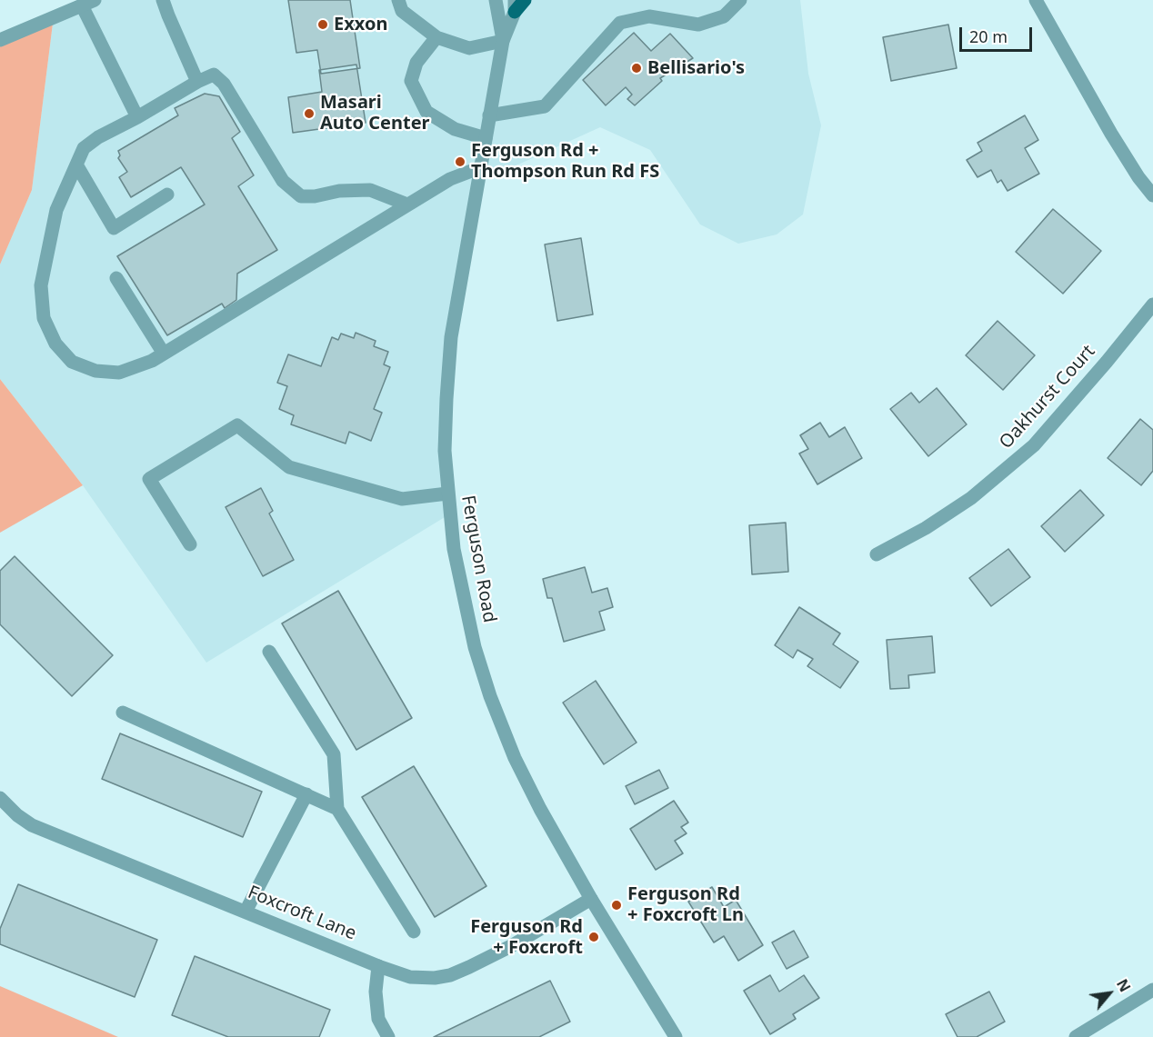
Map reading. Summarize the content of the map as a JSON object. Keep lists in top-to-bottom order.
{
  "streets": {
    "street": ["Oakhurst Court", "Ferguson Road", "Foxcroft Lane"]
  },
  "crossings": [
    ["Ferguson Road", "Foxcroft Lane"]
  ],
  "places": [
    "Exxon",
    "Bellisario's",
    "Masari Auto Center",
    "Ferguson Rd + Thompson Run Rd FS",
    "Ferguson Rd + Foxcroft Ln",
    "Ferguson Rd + Foxcroft"
  ],
  "scale_bar": "20 m",
  "north": "top right"
}
